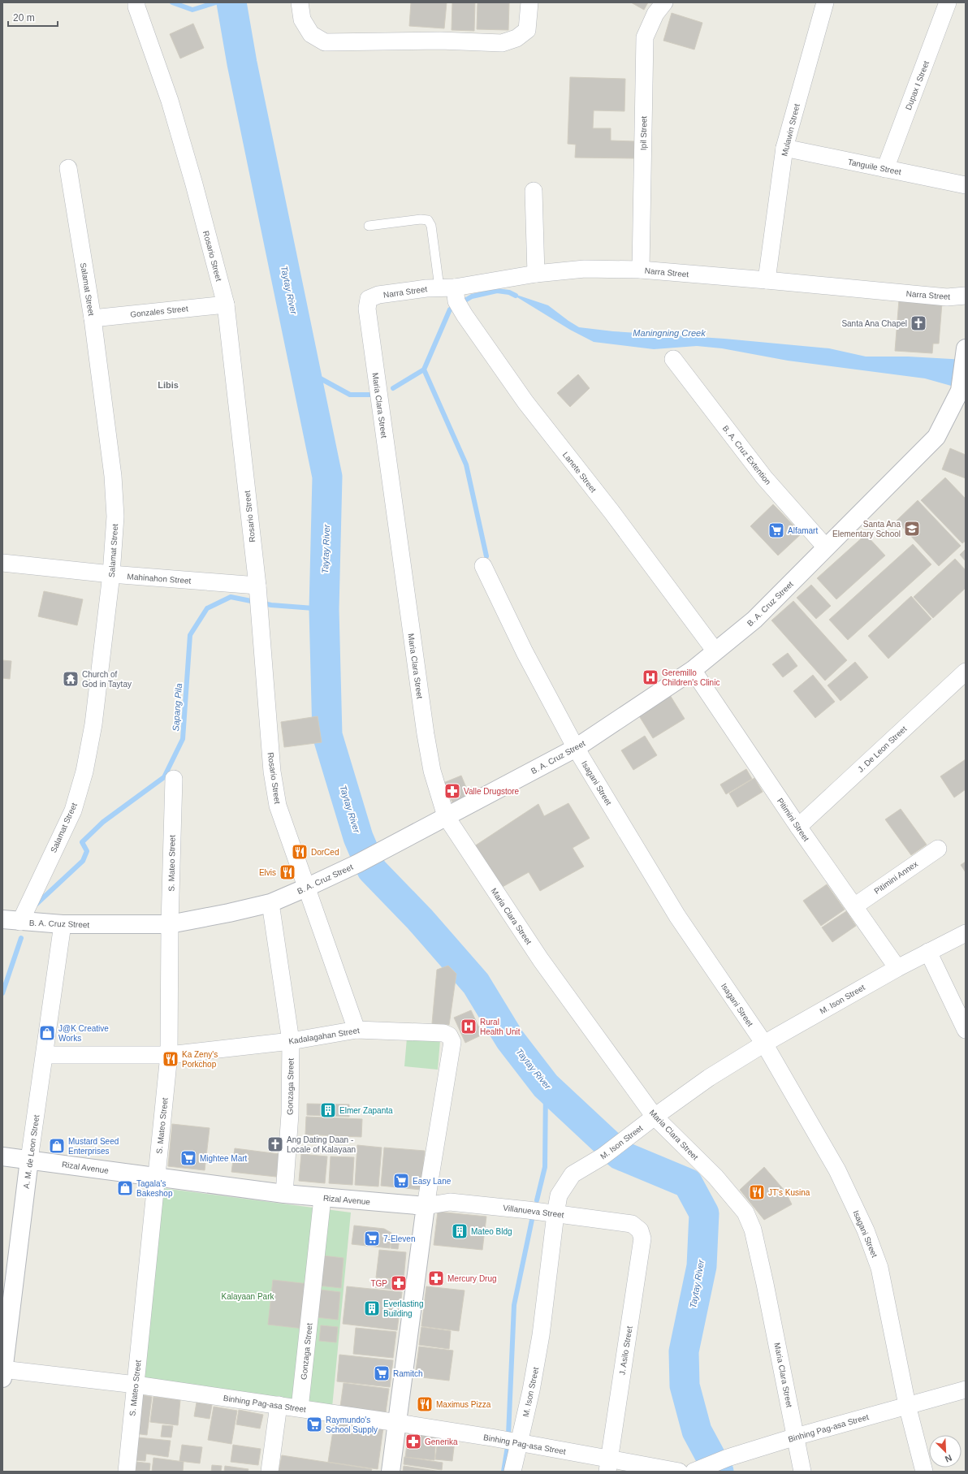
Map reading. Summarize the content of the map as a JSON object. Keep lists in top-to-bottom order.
{
  "streets": {
    "street": [
      "Dupax I Street",
      "Mulawin Street",
      "Ipil Street",
      "Tanguile Street",
      "Rosario Street",
      "Narra Street",
      "Salamat Street",
      "Gonzales Street",
      "Maria Clara Street",
      "B. A. Cruz Extention",
      "Lanete Street",
      "Mahinahon Street",
      "B. A. Cruz Street",
      "J. De Leon Street",
      "Isagani Street",
      "Pitimini Street",
      "S. Mateo Street",
      "Pitimini Annex",
      "M. Ison Street",
      "Kadalagahan Street",
      "Gonzaga Street",
      "A. M. de Leon Street",
      "Rizal Avenue",
      "Villanueva Street",
      "J. Asilo Street",
      "Binhing Pag-asa Street"
    ]
  },
  "crossings": [
    ["Dupax I Street", "Tanguile Street"],
    ["Mulawin Street", "Tanguile Street"],
    ["Mulawin Street", "Narra Street"],
    ["Ipil Street", "Narra Street"],
    ["Rosario Street", "Gonzales Street"],
    ["Rosario Street", "Mahinahon Street"],
    ["Rosario Street", "B. A. Cruz Street"],
    ["Rosario Street", "Kadalagahan Street"],
    ["Narra Street", "Maria Clara Street"],
    ["Narra Street", "Lanete Street"],
    ["Salamat Street", "Gonzales Street"],
    ["Salamat Street", "Mahinahon Street"],
    ["Salamat Street", "B. A. Cruz Street"],
    ["Maria Clara Street", "B. A. Cruz Street"],
    ["Maria Clara Street", "M. Ison Street"],
    ["Maria Clara Street", "Binhing Pag-asa Street"],
    ["B. A. Cruz Extention", "B. A. Cruz Street"],
    ["Lanete Street", "B. A. Cruz Street"],
    ["B. A. Cruz Street", "Isagani Street"],
    ["B. A. Cruz Street", "Pitimini Street"],
    ["B. A. Cruz Street", "S. Mateo Street"],
    ["B. A. Cruz Street", "Gonzaga Street"],
    ["B. A. Cruz Street", "A. M. de Leon Street"],
    ["J. De Leon Street", "Pitimini Street"],
    ["Isagani Street", "M. Ison Street"],
    ["Isagani Street", "Binhing Pag-asa Street"],
    ["Pitimini Street", "Pitimini Annex"],
    ["Pitimini Street", "M. Ison Street"],
    ["S. Mateo Street", "Kadalagahan Street"],
    ["S. Mateo Street", "Rizal Avenue"],
    ["S. Mateo Street", "Binhing Pag-asa Street"],
    ["M. Ison Street", "Villanueva Street"],
    ["M. Ison Street", "Binhing Pag-asa Street"],
    ["Kadalagahan Street", "Gonzaga Street"],
    ["Kadalagahan Street", "A. M. de Leon Street"],
    ["Kadalagahan Street", "Rizal Avenue"],
    ["Kadalagahan Street", "Villanueva Street"],
    ["Gonzaga Street", "Rizal Avenue"],
    ["Gonzaga Street", "Binhing Pag-asa Street"],
    ["A. M. de Leon Street", "Rizal Avenue"],
    ["A. M. de Leon Street", "Binhing Pag-asa Street"],
    ["Rizal Avenue", "Villanueva Street"],
    ["Villanueva Street", "J. Asilo Street"],
    ["J. Asilo Street", "Binhing Pag-asa Street"]
  ],
  "districts": ["Libis"],
  "water": ["Taytay River", "Maningning Creek", "Sapang Pila"],
  "parks": ["Kalayaan Park"],
  "places": {
    "church": ["Santa Ana Chapel", "Ang Dating Daan - Locale of Kalayaan"],
    "school or university": ["Santa Ana Elementary School"],
    "supermarket": [
      "Alfamart",
      "Mightee Mart",
      "Easy Lane",
      "7-Eleven",
      "Ramitch",
      "Raymundo's School Supply"
    ],
    "hospital": ["Geremillo Children's Clinic", "Rural Health Unit"],
    "temple": ["Church of God in Taytay"],
    "pharmacy": [
      "Valle Drugstore",
      "Mercury Drug",
      "TGP",
      "Generika"
    ],
    "restaurant": [
      "DorCed",
      "Elvis",
      "Ka Zeny's Porkchop",
      "JT's Kusina",
      "Maximus Pizza"
    ],
    "shop": ["J@K Creative Works", "Mustard Seed Enterprises", "Tagala's Bakeshop"],
    "building": ["Elmer Zapanta", "Mateo Bldg", "Everlasting Building"]
  },
  "scale_bar": "20 m",
  "north": "bottom right"
}
